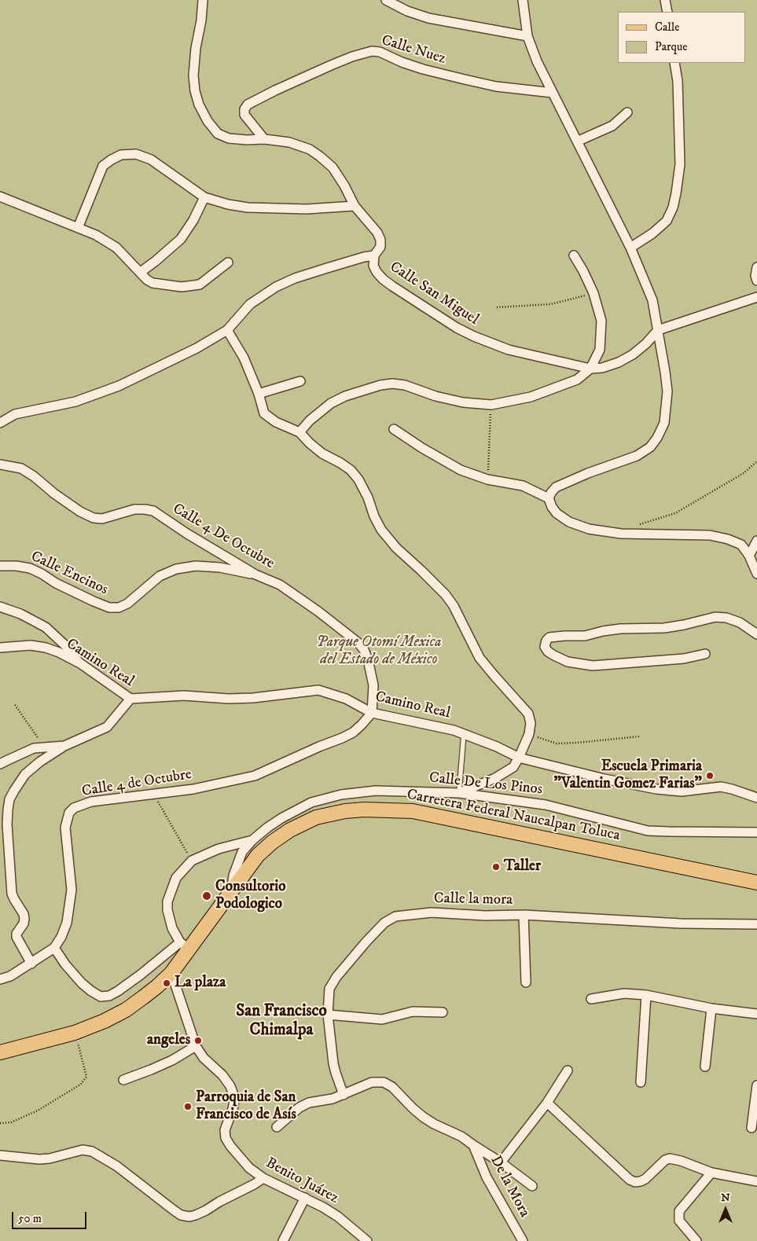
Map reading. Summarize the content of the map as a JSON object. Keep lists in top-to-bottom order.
{
  "streets": {
    "main road": ["Carretera Federal Naucalpan Toluca"],
    "street": [
      "Calle Nuez",
      "Calle San Miguel",
      "Calle 4 De Octubre",
      "Calle Encinos",
      "Camino Real",
      "Calle 4 de Octubre",
      "Calle De Los Pinos",
      "Calle la mora",
      "Benito Juárez",
      "De la Mora"
    ]
  },
  "crossings": [
    ["Calle Nuez", "Calle San Miguel"],
    ["Calle 4 De Octubre", "Calle Encinos"],
    ["Calle 4 De Octubre", "Camino Real"],
    ["Calle 4 De Octubre", "Calle 4 de Octubre"],
    ["Camino Real", "Calle 4 de Octubre"],
    ["Calle De Los Pinos", "Carretera Federal Naucalpan Toluca"],
    ["Carretera Federal Naucalpan Toluca", "Benito Juárez"]
  ],
  "districts": ["San Francisco Chimalpa"],
  "parks": ["Parque Otomí Mexica del Estado de México"],
  "places": [
    "Escuela Primaria \"Valentin Gomez Farias\"",
    "Taller",
    "Consultorio Podologico",
    "La plaza",
    "angeles",
    "Parroquia de San Francisco de Asís"
  ],
  "legend": ["Calle", "Parque"],
  "scale_bar": "50 m",
  "north": "top"
}
